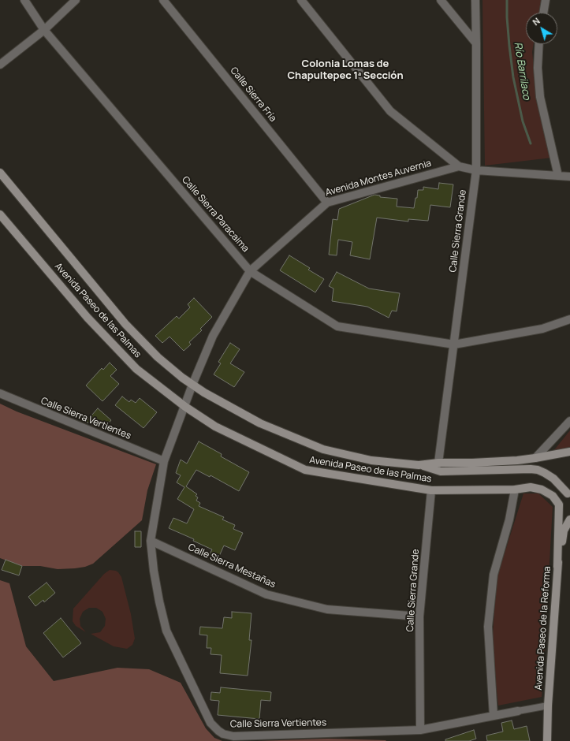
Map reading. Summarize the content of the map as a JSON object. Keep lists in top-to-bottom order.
{
  "streets": {
    "main road": ["Avenida Paseo de las Palmas", "Avenida Paseo de la Reforma"],
    "street": [
      "Calle Sierra Fría",
      "Avenida Montes Auvernia",
      "Calle Sierra Paracaima",
      "Calle Sierra Grande",
      "Calle Sierra Vertientes",
      "Calle Sierra Mestañas"
    ]
  },
  "crossings": [
    ["Calle Sierra Fría", "Avenida Montes Auvernia"],
    ["Avenida Montes Auvernia", "Calle Sierra Paracaima"],
    ["Avenida Montes Auvernia", "Calle Sierra Grande"],
    ["Avenida Montes Auvernia", "Avenida Paseo de las Palmas"],
    ["Avenida Montes Auvernia", "Calle Sierra Vertientes"],
    ["Calle Sierra Paracaima", "Calle Sierra Grande"],
    ["Calle Sierra Grande", "Avenida Paseo de las Palmas"],
    ["Calle Sierra Grande", "Calle Sierra Vertientes"],
    ["Calle Sierra Grande", "Calle Sierra Mestañas"],
    ["Avenida Paseo de las Palmas", "Calle Sierra Vertientes"],
    ["Avenida Paseo de las Palmas", "Avenida Paseo de la Reforma"],
    ["Calle Sierra Vertientes", "Calle Sierra Mestañas"],
    ["Calle Sierra Vertientes", "Avenida Paseo de la Reforma"]
  ],
  "districts": ["Colonia Lomas de Chapultepec 1ª Sección"],
  "water": ["Río Barrilaco"],
  "north": "top left"
}
